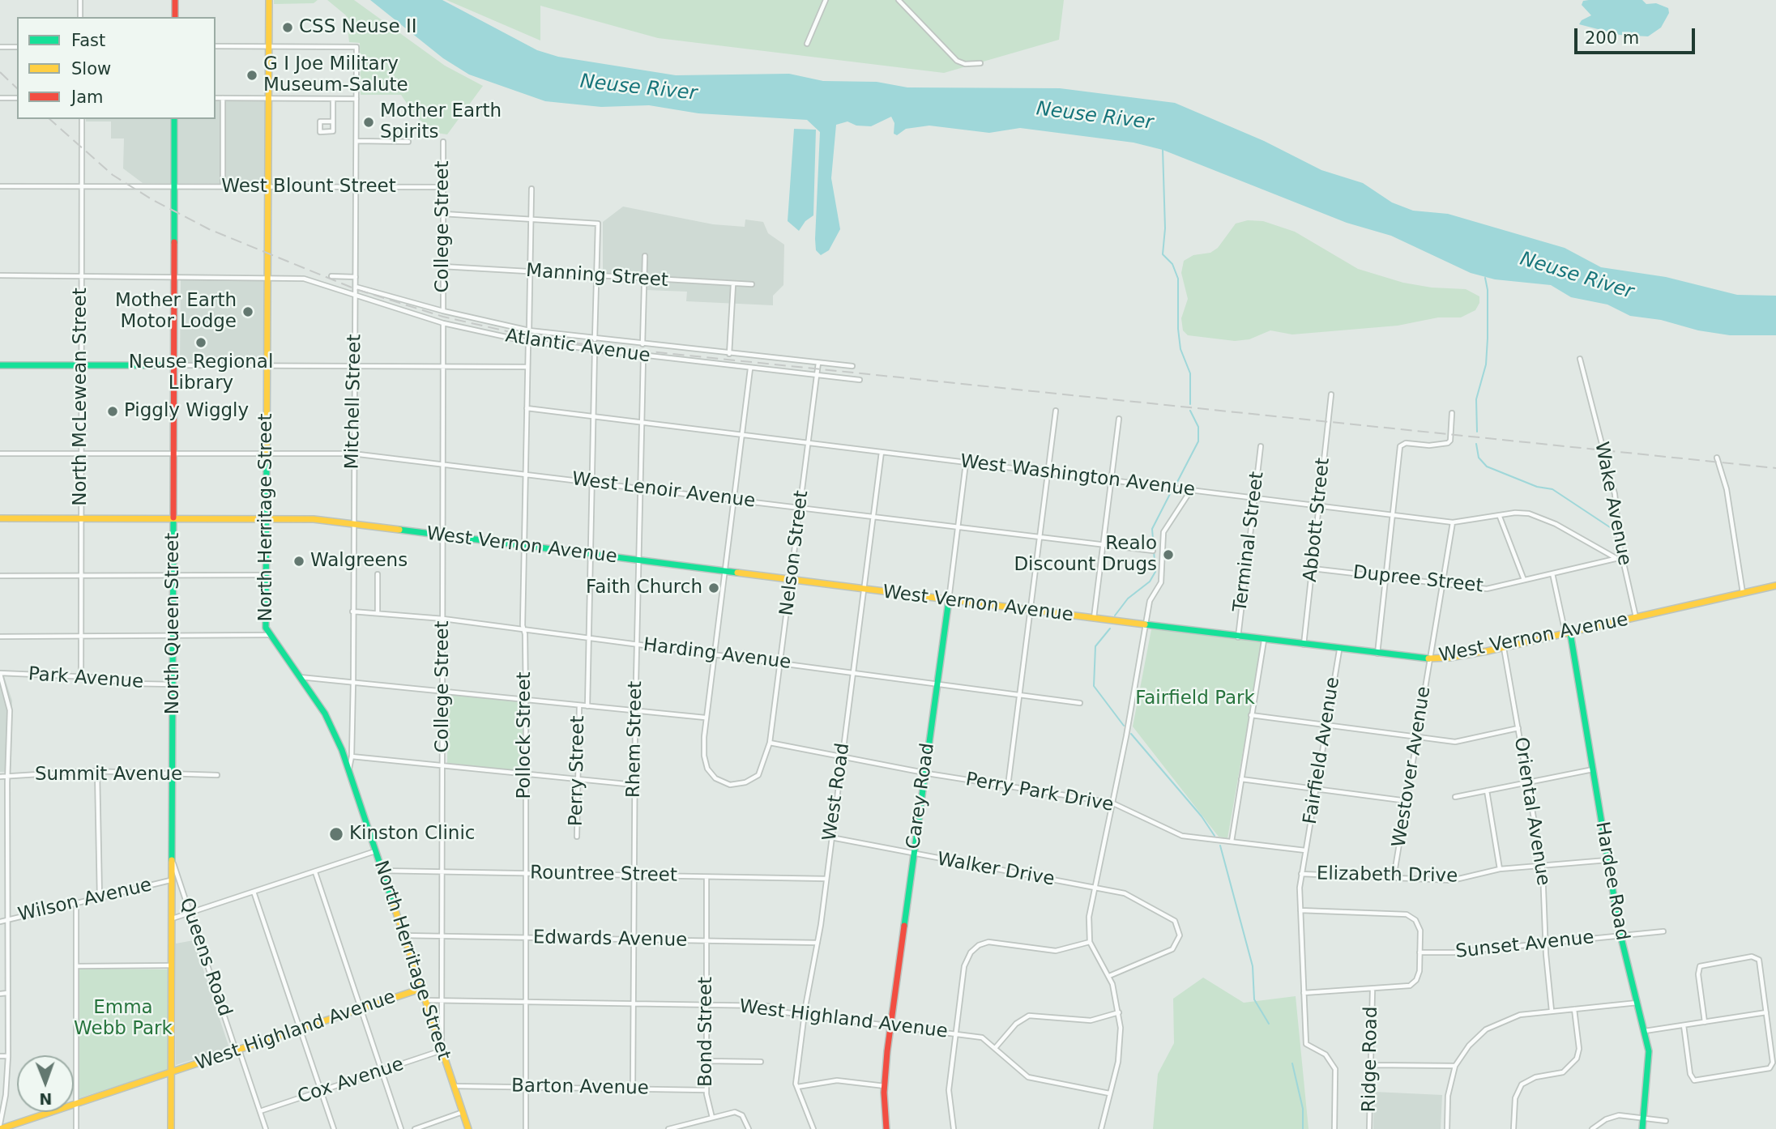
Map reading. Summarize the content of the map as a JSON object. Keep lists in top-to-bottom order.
{
  "streets": {
    "street": [
      "West Blount Street",
      "College Street",
      "Manning Street",
      "Atlantic Avenue",
      "North McLewean Street",
      "Mitchell Street",
      "West Washington Avenue",
      "West Lenoir Avenue",
      "Wake Avenue",
      "North Herritage Street",
      "Abbott Street",
      "Terminal Street",
      "West Vernon Avenue",
      "Nelson Street",
      "Dupree Street",
      "North Queen Street",
      "Harding Avenue",
      "Park Avenue",
      "Pollock Street",
      "Rhem Street",
      "Fairfield Avenue",
      "Westover Avenue",
      "Perry Street",
      "Summit Avenue",
      "West Road",
      "Perry Park Drive",
      "Carey Road",
      "Oriental Avenue",
      "Walker Drive",
      "Rountree Street",
      "Elizabeth Drive",
      "Hardee Road",
      "Wilson Avenue",
      "Edwards Avenue",
      "Sunset Avenue",
      "Queens Road",
      "West Highland Avenue",
      "Bond Street",
      "Ridge Road",
      "Cox Avenue",
      "Barton Avenue"
    ]
  },
  "crossings": [
    ["West Blount Street", "College Street"],
    ["West Blount Street", "North McLewean Street"],
    ["West Blount Street", "Mitchell Street"],
    ["West Blount Street", "North Herritage Street"],
    ["West Blount Street", "North Queen Street"],
    ["College Street", "Manning Street"],
    ["College Street", "Atlantic Avenue"],
    ["College Street", "West Lenoir Avenue"],
    ["College Street", "North Herritage Street"],
    ["College Street", "West Vernon Avenue"],
    ["College Street", "Harding Avenue"],
    ["College Street", "Rountree Street"],
    ["College Street", "Edwards Avenue"],
    ["College Street", "West Highland Avenue"],
    ["College Street", "Cox Avenue"],
    ["Atlantic Avenue", "North McLewean Street"],
    ["Atlantic Avenue", "Mitchell Street"],
    ["Atlantic Avenue", "North Herritage Street"],
    ["Atlantic Avenue", "Nelson Street"],
    ["Atlantic Avenue", "North Queen Street"],
    ["Atlantic Avenue", "Pollock Street"],
    ["Atlantic Avenue", "Rhem Street"],
    ["Atlantic Avenue", "Perry Street"],
    ["North McLewean Street", "West Lenoir Avenue"],
    ["North McLewean Street", "West Vernon Avenue"],
    ["North McLewean Street", "Park Avenue"],
    ["Mitchell Street", "West Lenoir Avenue"],
    ["Mitchell Street", "North Herritage Street"],
    ["Mitchell Street", "West Vernon Avenue"],
    ["Mitchell Street", "Harding Avenue"],
    ["West Washington Avenue", "Wake Avenue"],
    ["West Washington Avenue", "Abbott Street"],
    ["West Washington Avenue", "Terminal Street"],
    ["West Washington Avenue", "Nelson Street"],
    ["West Washington Avenue", "Dupree Street"],
    ["West Washington Avenue", "Pollock Street"],
    ["West Washington Avenue", "Rhem Street"],
    ["West Washington Avenue", "Westover Avenue"],
    ["West Washington Avenue", "Perry Street"],
    ["West Washington Avenue", "West Road"],
    ["West Washington Avenue", "Carey Road"],
    ["West Lenoir Avenue", "North Herritage Street"],
    ["West Lenoir Avenue", "Nelson Street"],
    ["West Lenoir Avenue", "North Queen Street"],
    ["West Lenoir Avenue", "Pollock Street"],
    ["West Lenoir Avenue", "Rhem Street"],
    ["West Lenoir Avenue", "Perry Street"],
    ["West Lenoir Avenue", "West Road"],
    ["West Lenoir Avenue", "Carey Road"],
    ["Wake Avenue", "West Vernon Avenue"],
    ["Wake Avenue", "Dupree Street"],
    ["North Herritage Street", "West Vernon Avenue"],
    ["North Herritage Street", "Rountree Street"],
    ["North Herritage Street", "Edwards Avenue"],
    ["North Herritage Street", "West Highland Avenue"],
    ["North Herritage Street", "Cox Avenue"],
    ["North Herritage Street", "Barton Avenue"],
    ["Abbott Street", "West Vernon Avenue"],
    ["Abbott Street", "Dupree Street"],
    ["Terminal Street", "West Vernon Avenue"],
    ["West Vernon Avenue", "Nelson Street"],
    ["West Vernon Avenue", "North Queen Street"],
    ["West Vernon Avenue", "Pollock Street"],
    ["West Vernon Avenue", "Rhem Street"],
    ["West Vernon Avenue", "Fairfield Avenue"],
    ["West Vernon Avenue", "Westover Avenue"],
    ["West Vernon Avenue", "Perry Street"],
    ["West Vernon Avenue", "West Road"],
    ["West Vernon Avenue", "Carey Road"],
    ["West Vernon Avenue", "Oriental Avenue"],
    ["West Vernon Avenue", "Hardee Road"],
    ["Nelson Street", "Harding Avenue"],
    ["Nelson Street", "Perry Park Drive"],
    ["Dupree Street", "Westover Avenue"],
    ["Dupree Street", "Hardee Road"],
    ["North Queen Street", "Park Avenue"],
    ["North Queen Street", "Summit Avenue"],
    ["North Queen Street", "Queens Road"],
    ["North Queen Street", "West Highland Avenue"],
    ["Harding Avenue", "Pollock Street"],
    ["Harding Avenue", "Rhem Street"],
    ["Harding Avenue", "Perry Street"],
    ["Harding Avenue", "West Road"],
    ["Harding Avenue", "Carey Road"],
    ["Pollock Street", "Rountree Street"],
    ["Pollock Street", "Edwards Avenue"],
    ["Pollock Street", "West Highland Avenue"],
    ["Pollock Street", "Barton Avenue"],
    ["Rhem Street", "Rountree Street"],
    ["Rhem Street", "Edwards Avenue"],
    ["Rhem Street", "West Highland Avenue"],
    ["Rhem Street", "Barton Avenue"],
    ["Fairfield Avenue", "Perry Park Drive"],
    ["Fairfield Avenue", "Elizabeth Drive"],
    ["Westover Avenue", "Elizabeth Drive"],
    ["West Road", "Perry Park Drive"],
    ["West Road", "Walker Drive"],
    ["West Road", "Rountree Street"],
    ["West Road", "Edwards Avenue"],
    ["West Road", "West Highland Avenue"],
    ["Perry Park Drive", "Carey Road"],
    ["Carey Road", "Walker Drive"],
    ["Carey Road", "West Highland Avenue"],
    ["Oriental Avenue", "Elizabeth Drive"],
    ["Oriental Avenue", "Sunset Avenue"],
    ["Rountree Street", "Bond Street"],
    ["Elizabeth Drive", "Hardee Road"],
    ["Hardee Road", "Sunset Avenue"],
    ["Edwards Avenue", "Bond Street"],
    ["Queens Road", "West Highland Avenue"],
    ["Queens Road", "Cox Avenue"],
    ["West Highland Avenue", "Bond Street"],
    ["Bond Street", "Barton Avenue"]
  ],
  "water": ["Neuse River"],
  "parks": ["Fairfield Park", "Emma Webb Park"],
  "places": [
    "CSS Neuse II",
    "G I Joe Military Museum-Salute",
    "Mother Earth Spirits",
    "Mother Earth Motor Lodge",
    "Neuse Regional Library",
    "Piggly Wiggly",
    "Realo Discount Drugs",
    "Walgreens",
    "Faith Church",
    "Kinston Clinic"
  ],
  "legend": ["Fast", "Slow", "Jam"],
  "scale_bar": "200 m",
  "north": "bottom"
}
